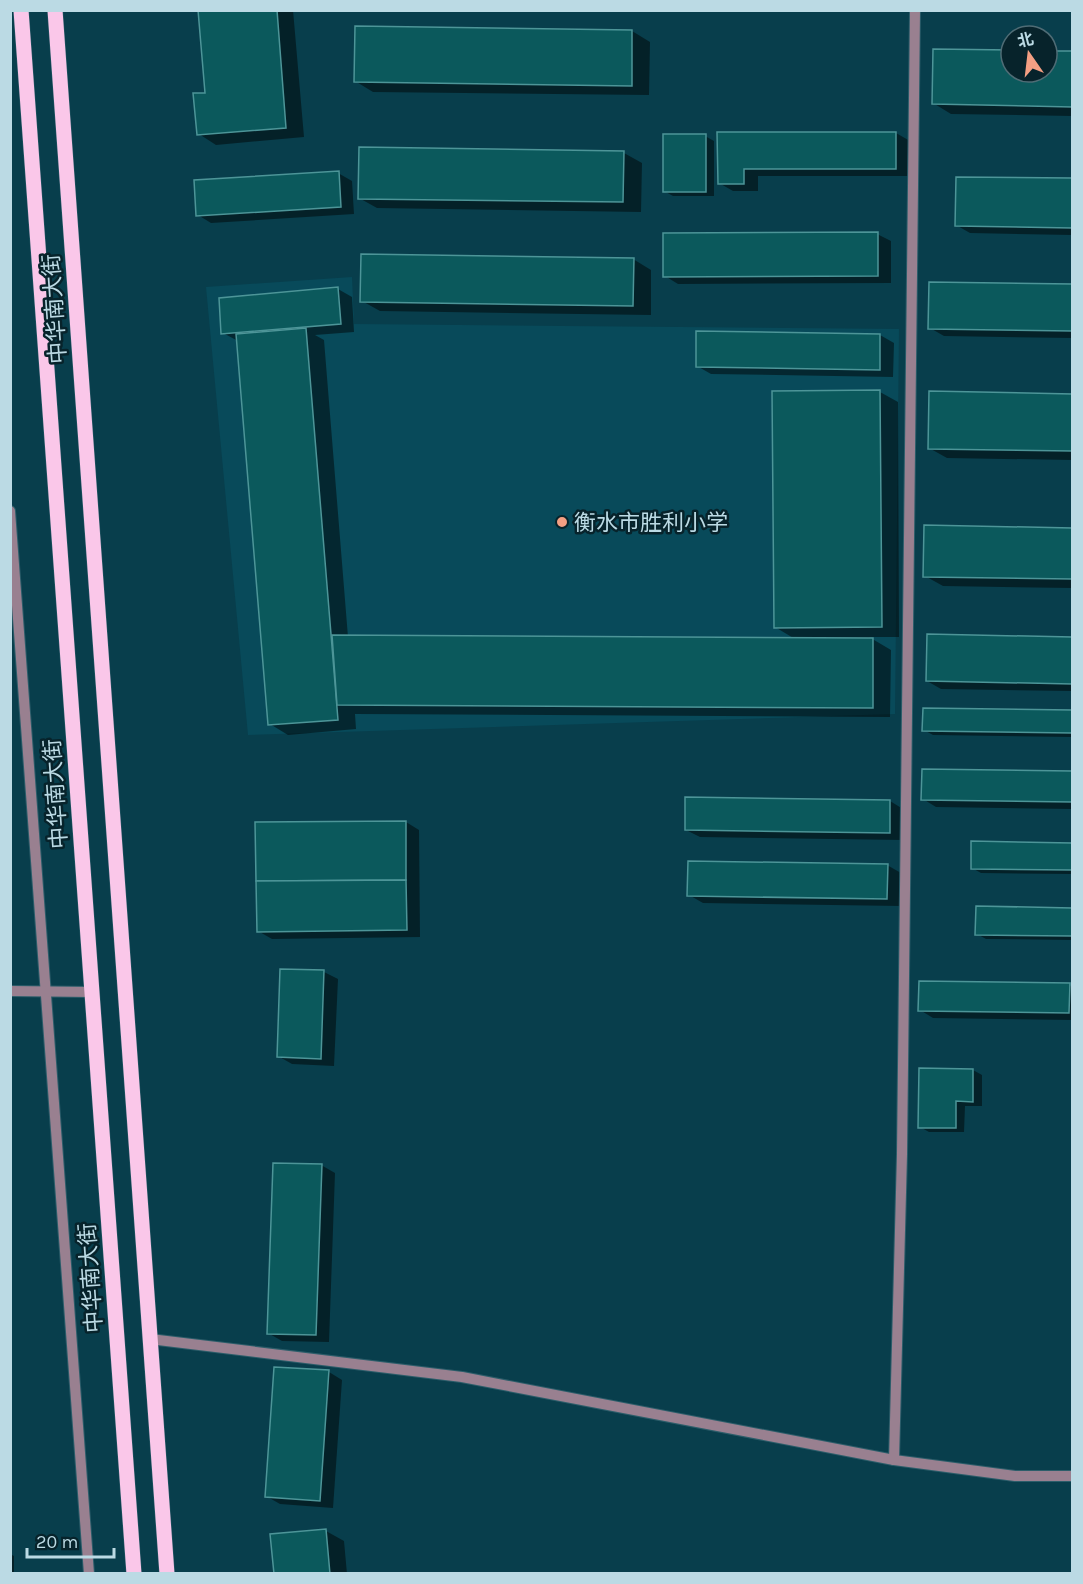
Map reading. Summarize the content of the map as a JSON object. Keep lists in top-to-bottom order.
{
  "streets": {
    "main road": ["中华南大街"]
  },
  "places": ["衡水市胜利小学"],
  "scale_bar": "20 m",
  "north": "top"
}
